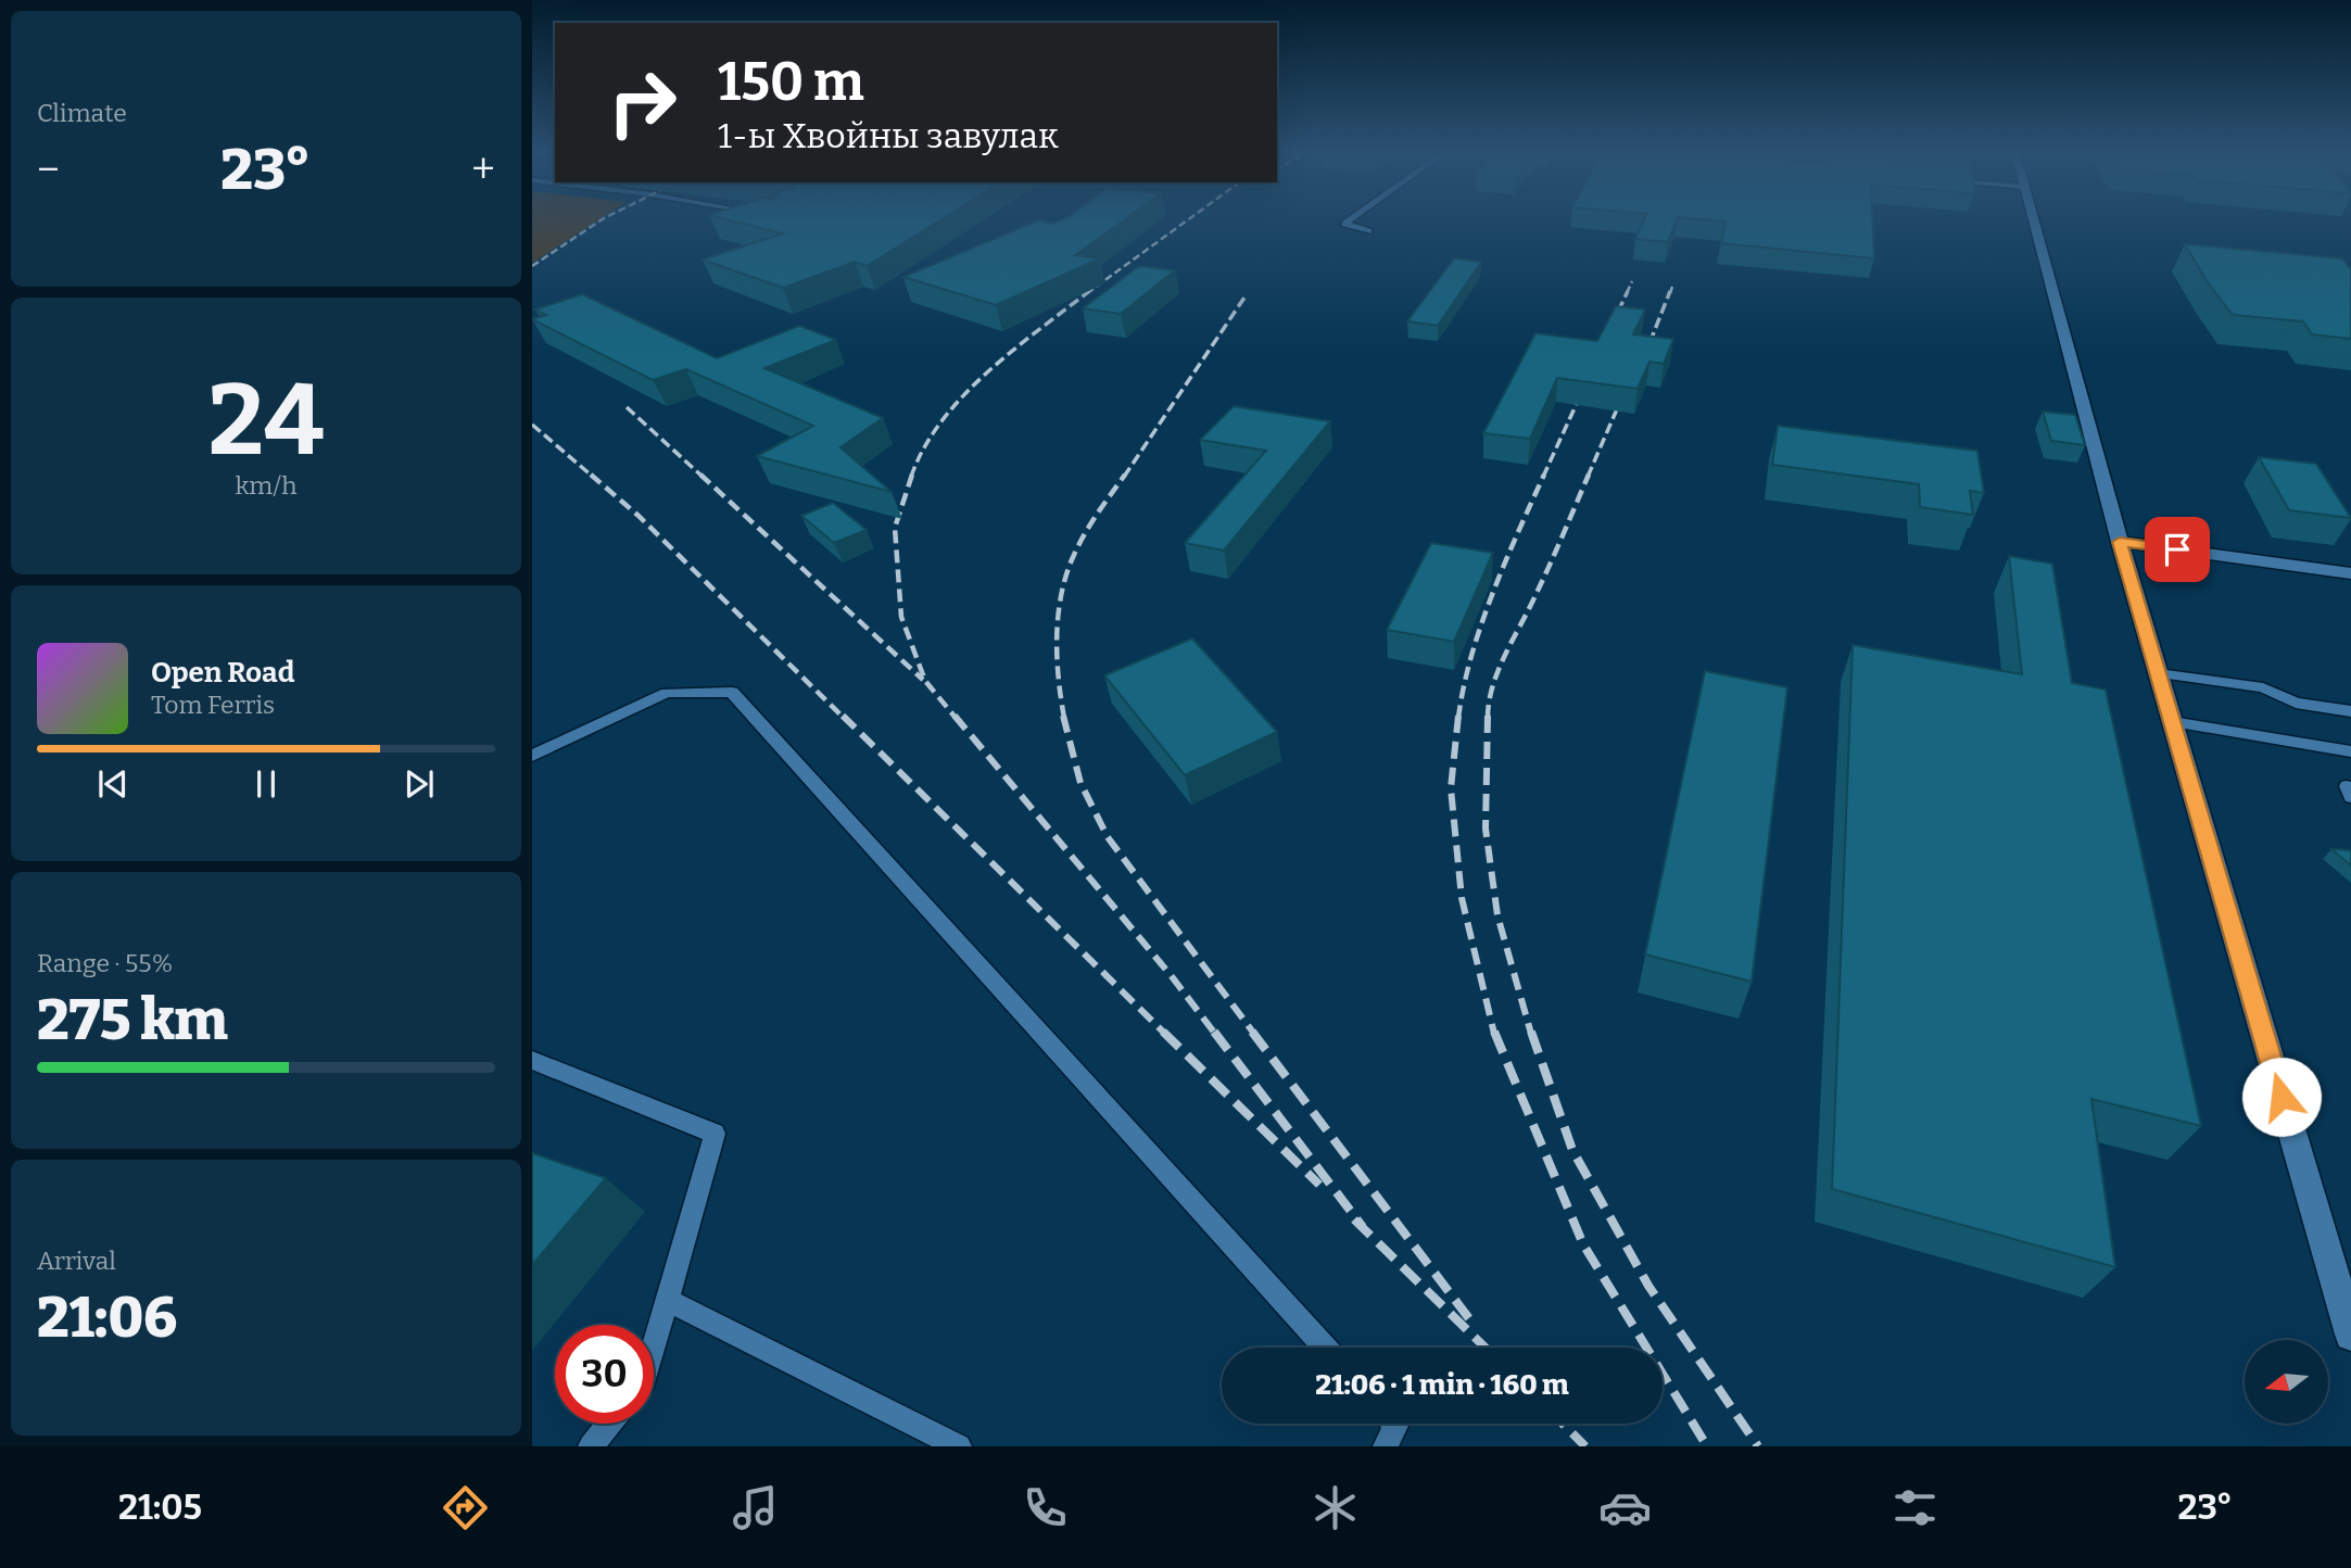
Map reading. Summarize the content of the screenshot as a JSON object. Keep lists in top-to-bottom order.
{
  "north": "left",
  "page": {
    "tile": [
      "Climate",
      ["24", "km/h"],
      ["Range · 55%", "275 km"],
      ["Arrival", "21:06"]
    ],
    "turn": ["150 m", "1-ы Хвойны завулак"],
    "heat": ["−", "23°", "+"],
    "song": ["Open Road", "Tom Ferris"],
    "limit": "30",
    "trip": "21:06 · 1 min · 160 m",
    "tabs": ["21:05", "23°"]
  }
}
